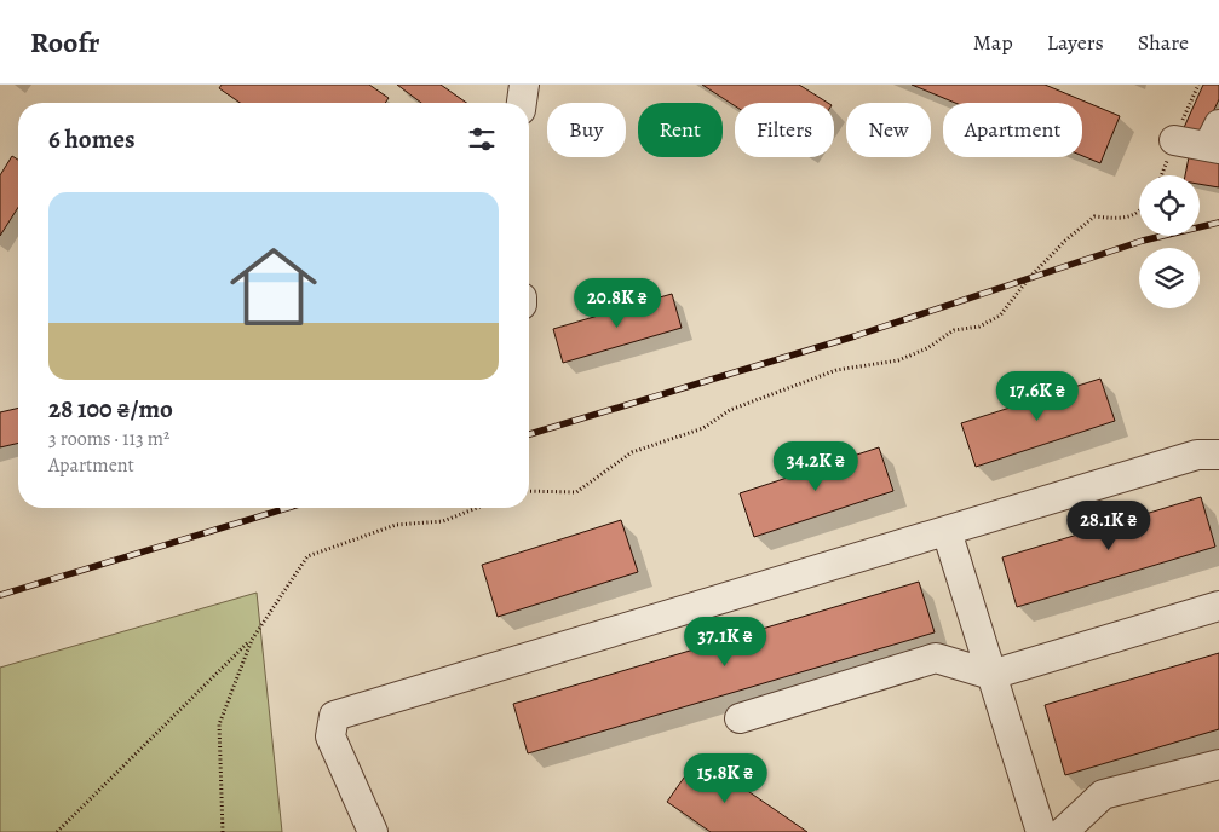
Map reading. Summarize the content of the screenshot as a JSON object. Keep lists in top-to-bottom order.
{
  "page": {
    "header": "Roofr",
    "nav": ["Map", "Layers", "Share"],
    "chip": [
      "Buy",
      "Rent",
      "Filters",
      "New",
      "Apartment"
    ],
    "heading": "6 homes",
    "list": [
      {
        "name": "28 100 ₴/mo",
        "note": "3 rooms · 113 m² · Apartment"
      }
    ],
    "price": [
      "20.8K ₴",
      "17.6K ₴",
      "34.2K ₴",
      "28.1K ₴",
      "37.1K ₴",
      "15.8K ₴"
    ]
  }
}
